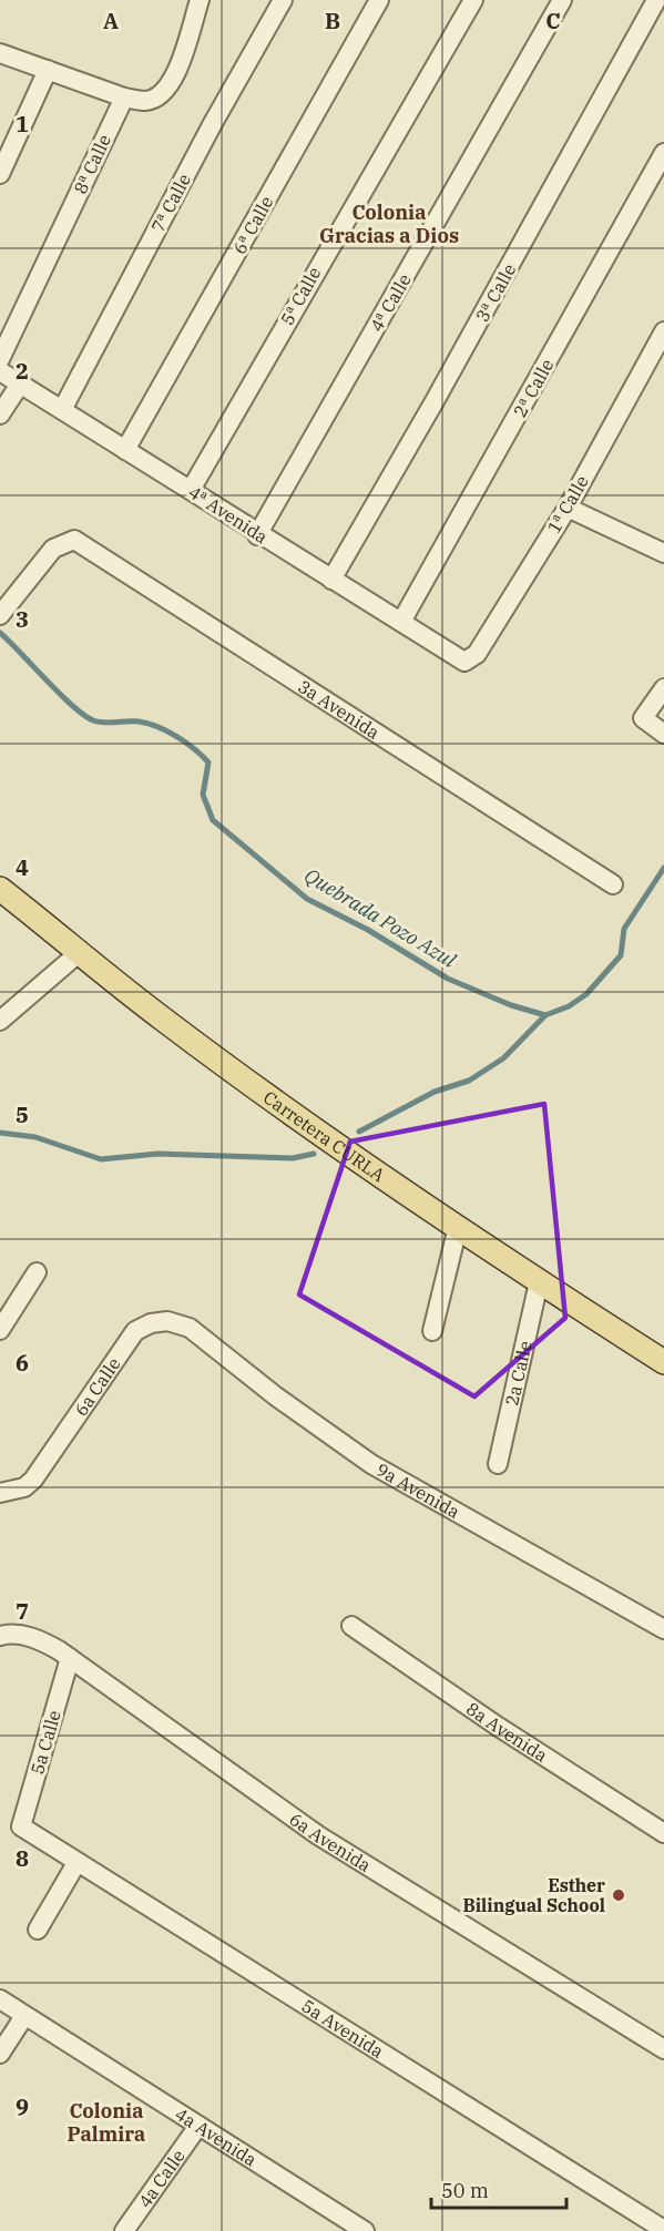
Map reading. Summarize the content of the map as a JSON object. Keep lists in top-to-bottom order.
{
  "streets": {
    "main road": ["Carretera CURLA"],
    "street": [
      "8ª Calle",
      "7ª Calle",
      "6ª Calle",
      "3ª Calle",
      "5ª Calle",
      "4ª Calle",
      "2ª Calle",
      "1ª Calle",
      "4ª Avenida",
      "3a Avenida",
      "2a Calle",
      "6a Calle",
      "9a Avenida",
      "8a Avenida",
      "5a Calle",
      "6a Avenida",
      "5a Avenida",
      "4a Avenida",
      "4a Calle"
    ]
  },
  "crossings": [
    ["7ª Calle", "4ª Avenida"],
    ["6ª Calle", "4ª Avenida"],
    ["3ª Calle", "4ª Avenida"],
    ["5ª Calle", "4ª Avenida"],
    ["4ª Calle", "4ª Avenida"],
    ["2ª Calle", "4ª Avenida"],
    ["1ª Calle", "4ª Avenida"],
    ["Carretera CURLA", "2a Calle"],
    ["6a Calle", "9a Avenida"],
    ["5a Calle", "6a Avenida"],
    ["5a Calle", "5a Avenida"],
    ["4a Avenida", "4a Calle"]
  ],
  "districts": ["Colonia Gracias a Dios", "Colonia Palmira"],
  "water": ["Quebrada Pozo Azul"],
  "places": ["Esther Bilingual School"],
  "scale_bar": "50 m",
  "grid": {
    "columns": ["A", "B", "C"],
    "rows": [
      "1",
      "2",
      "3",
      "4",
      "5",
      "6",
      "7",
      "8",
      "9"
    ]
  }
}
